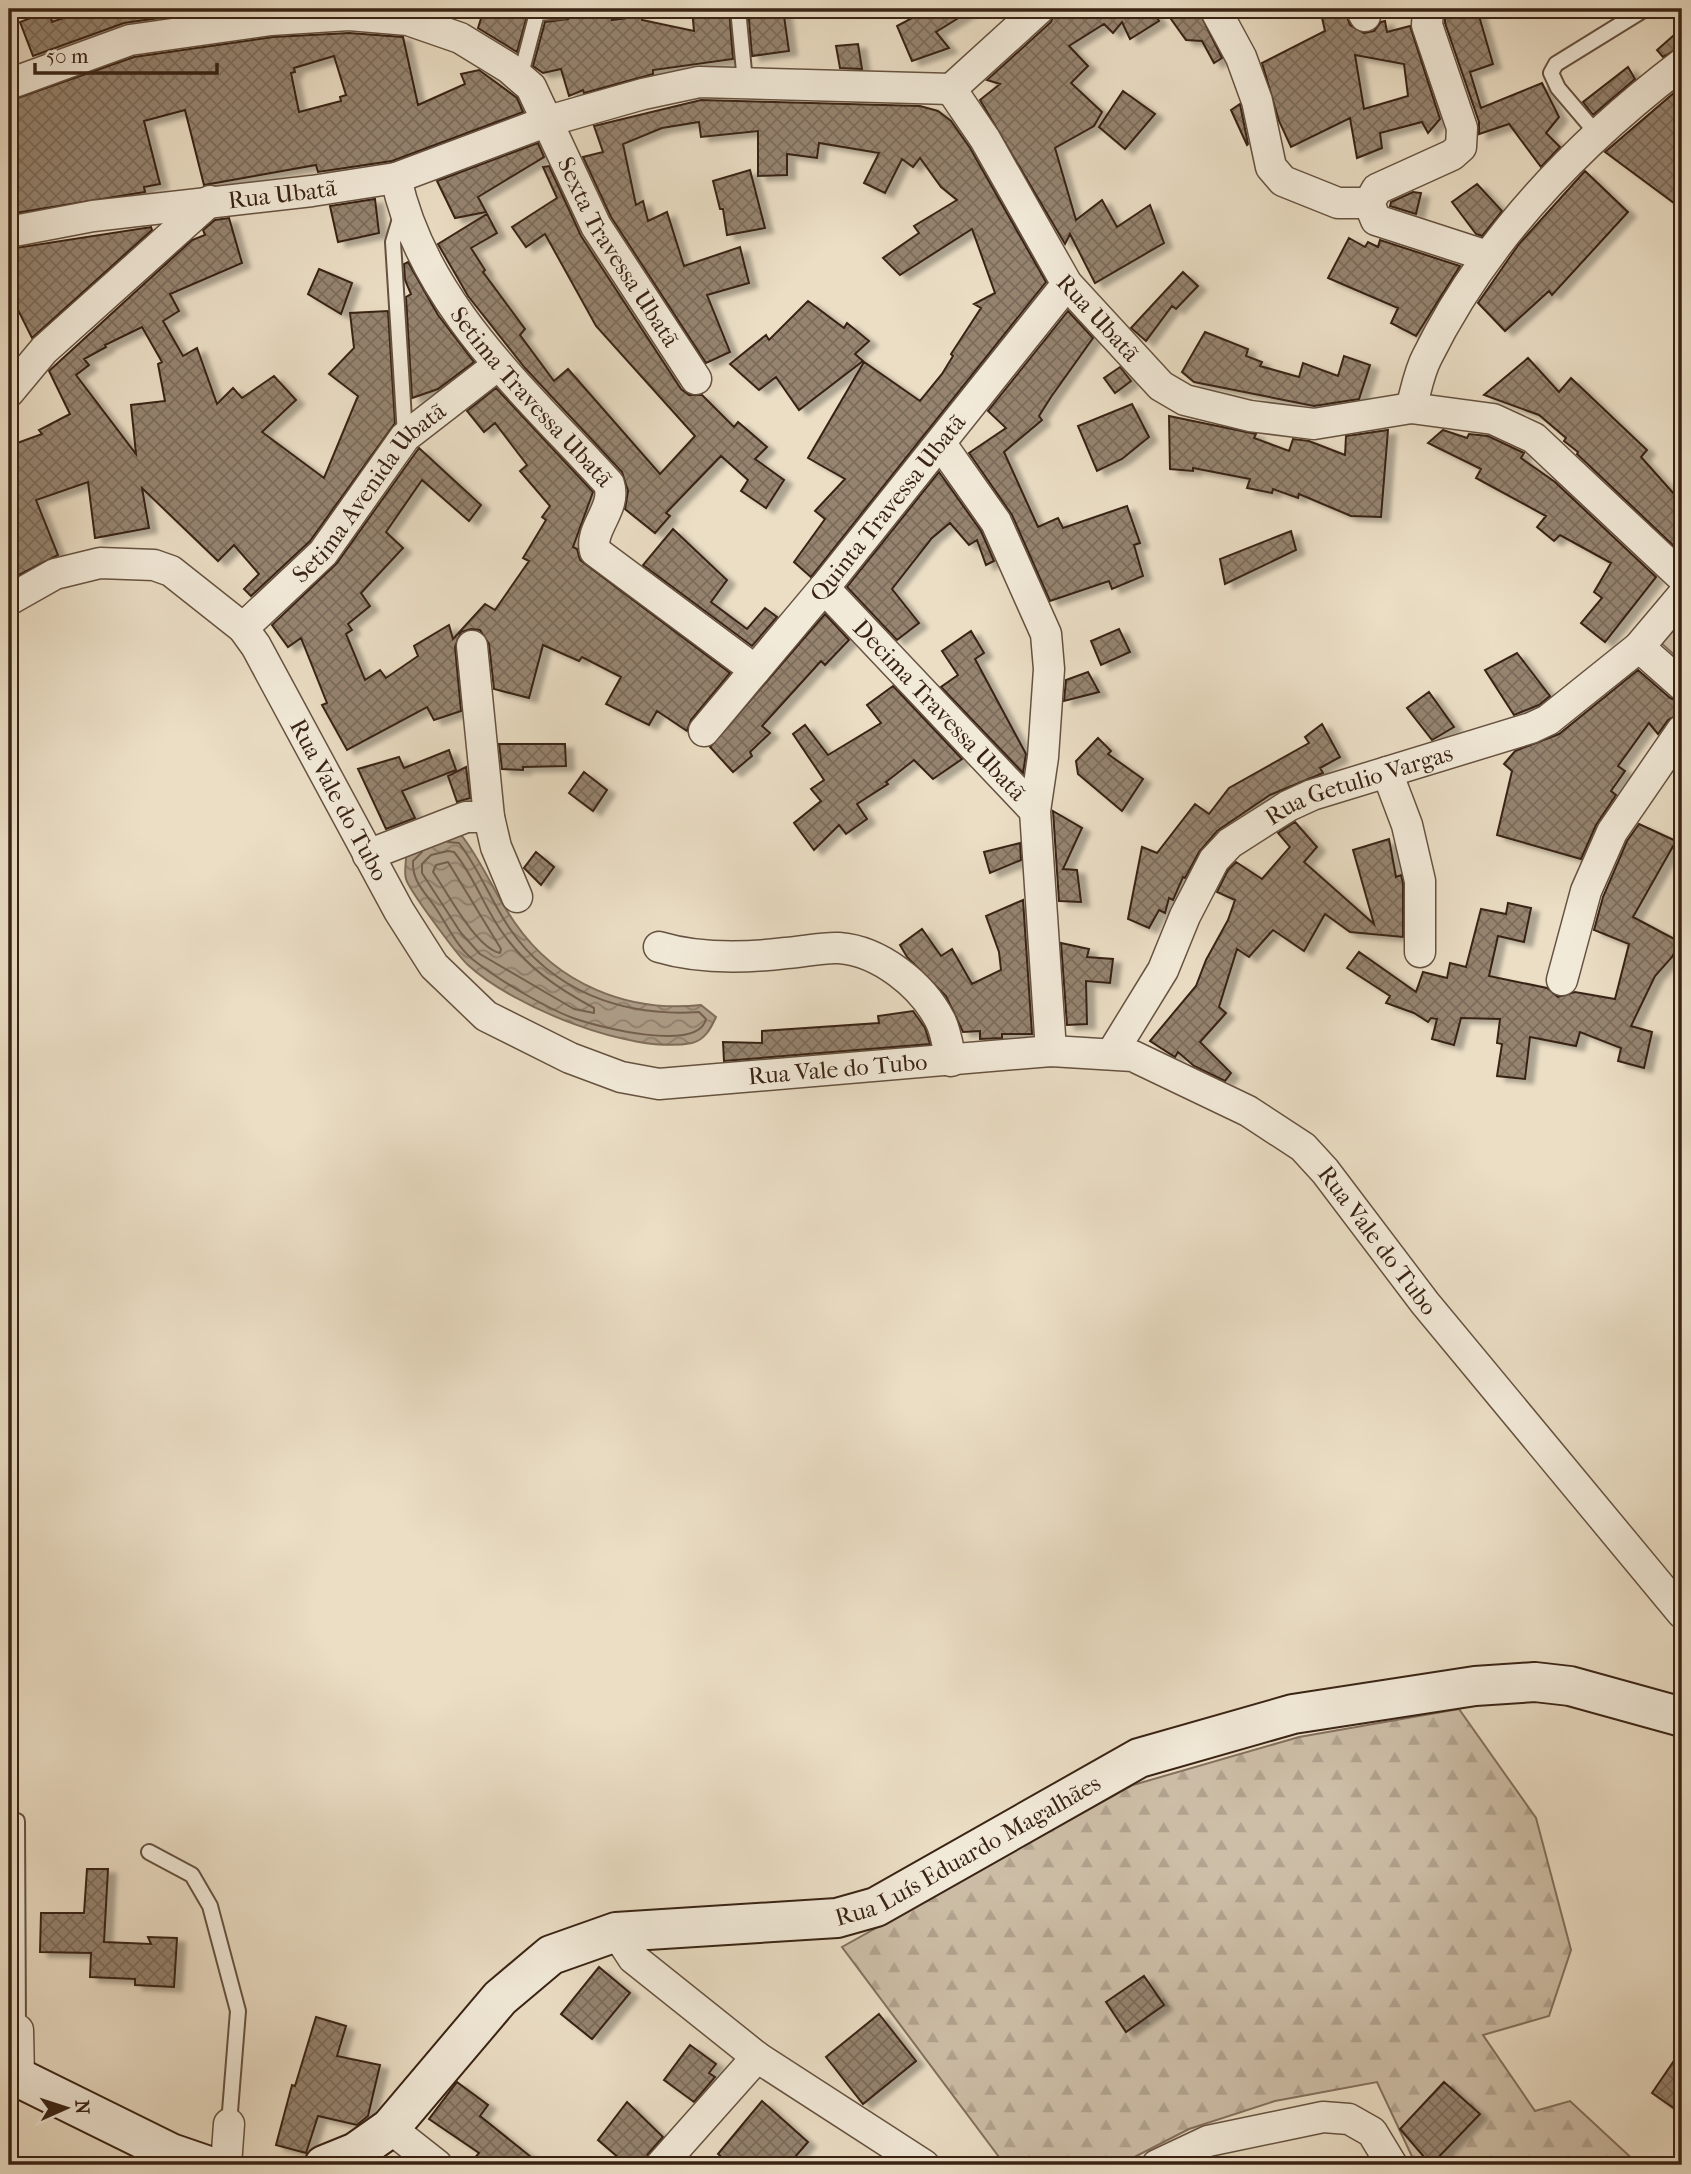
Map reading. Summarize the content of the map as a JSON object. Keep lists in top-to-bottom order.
{
  "streets": {
    "main road": ["Rua Luís Eduardo Magalhães"],
    "street": [
      "Rua Ubatã",
      "Sexta Travessa Ubatã",
      "Setima Travessa Ubatã",
      "Setima Avenida Ubatã",
      "Quinta Travessa Ubatã",
      "Decima Travessa Ubatã",
      "Rua Getulio Vargas",
      "Rua Vale do Tubo"
    ]
  },
  "crossings": [
    ["Rua Ubatã", "Sexta Travessa Ubatã"],
    ["Rua Ubatã", "Setima Travessa Ubatã"],
    ["Rua Ubatã", "Quinta Travessa Ubatã"],
    ["Setima Travessa Ubatã", "Setima Avenida Ubatã"],
    ["Setima Travessa Ubatã", "Quinta Travessa Ubatã"],
    ["Setima Avenida Ubatã", "Rua Vale do Tubo"],
    ["Quinta Travessa Ubatã", "Decima Travessa Ubatã"],
    ["Decima Travessa Ubatã", "Rua Vale do Tubo"],
    ["Rua Getulio Vargas", "Rua Vale do Tubo"]
  ],
  "scale_bar": "50 m",
  "north": "right"
}
